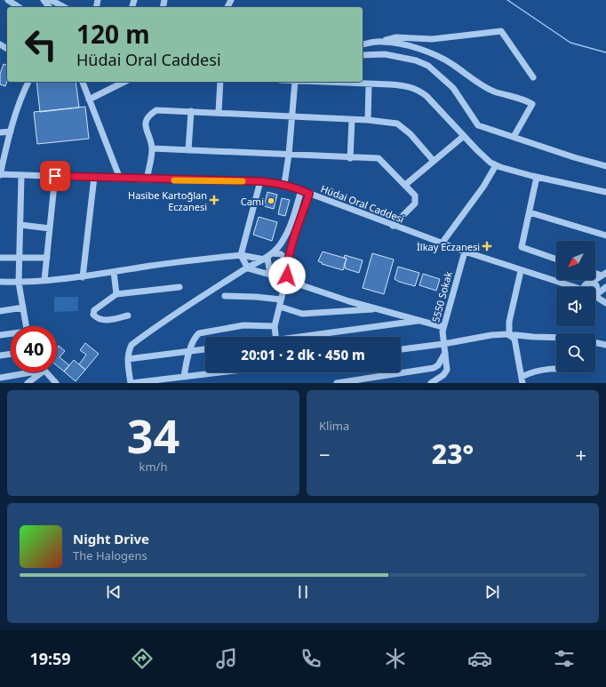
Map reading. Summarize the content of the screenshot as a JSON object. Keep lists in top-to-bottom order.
{
  "streets": {
    "street": ["Hüdai Oral Caddesi", "5550 Sokak"]
  },
  "crossings": [
    ["Hüdai Oral Caddesi", "5550 Sokak"]
  ],
  "places": {
    "health": ["Hasibe Kartoğlan Eczanesi", "İlkay Eczanesi"],
    "other": ["Cami"]
  },
  "north": "bottom left",
  "page": {
    "turn": ["120 m", "Hüdai Oral Caddesi"],
    "limit": "40",
    "trip": "20:01 · 2 dk · 450 m",
    "tile": [
      ["34", "km/h"],
      "Klima"
    ],
    "heat": ["−", "23°", "+"],
    "song": ["Night Drive", "The Halogens"],
    "tabs": "19:59"
  }
}
